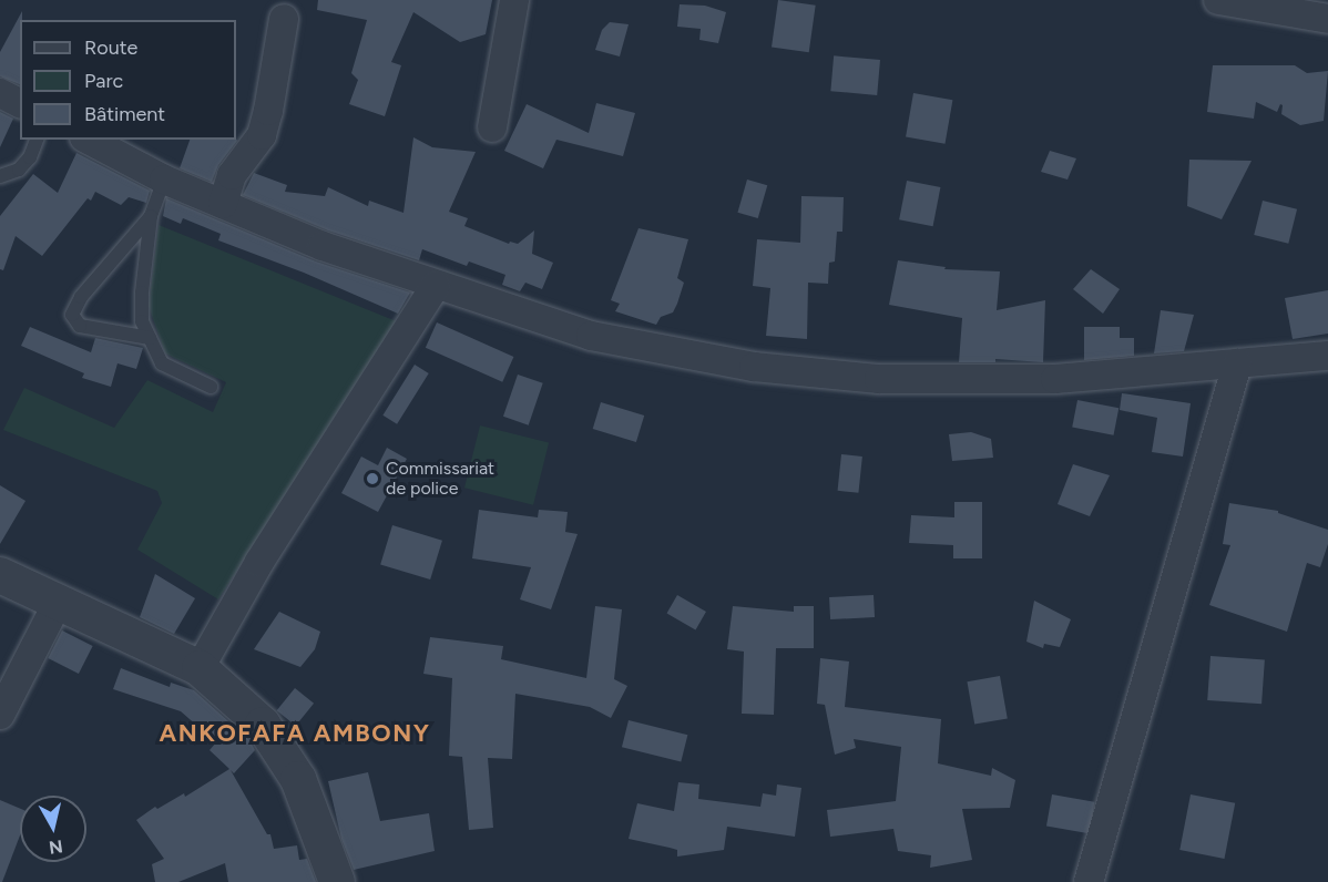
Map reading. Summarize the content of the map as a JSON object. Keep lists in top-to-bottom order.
{
  "districts": ["ANKOFAFA AMBONY"],
  "places": ["Commissariat de police"],
  "legend": ["Route", "Parc", "Bâtiment"],
  "north": "bottom"
}
